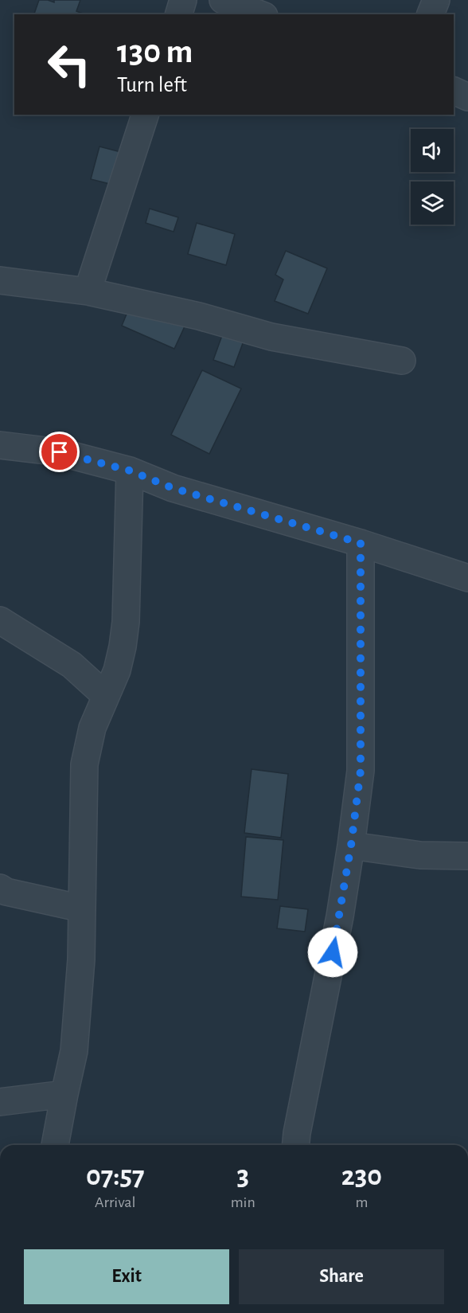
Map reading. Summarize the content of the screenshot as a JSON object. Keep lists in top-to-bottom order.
{
  "page": {
    "turn": ["130 m", "Turn left"],
    "eta": [
      "07:57",
      "Arrival",
      "3",
      "min",
      "230",
      "m"
    ],
    "buttons": ["Exit", "Share"]
  }
}
